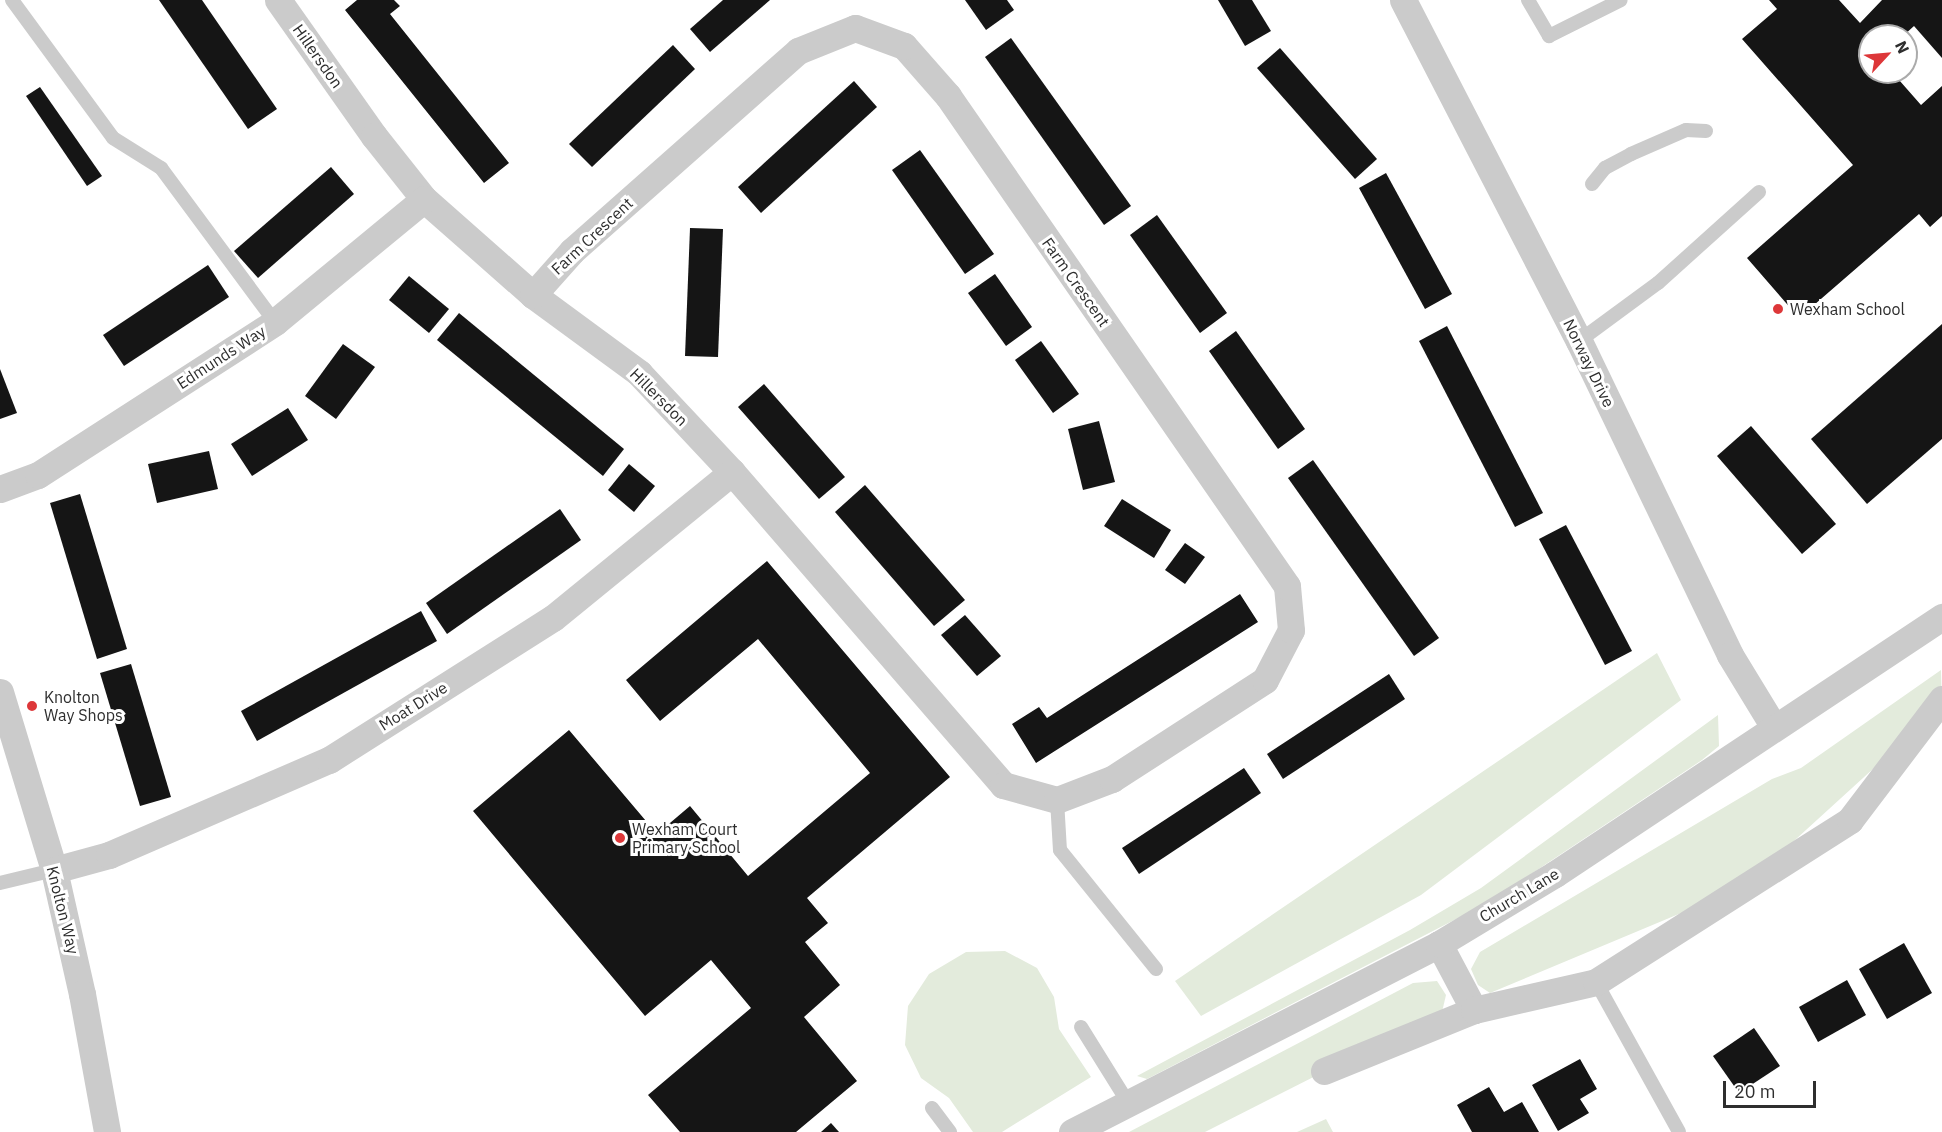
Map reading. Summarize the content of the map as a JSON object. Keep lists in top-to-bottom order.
{
  "streets": {
    "street": [
      "Hillersdon",
      "Farm Crescent",
      "Edmunds Way",
      "Norway Drive",
      "Moat Drive",
      "Church Lane",
      "Knolton Way"
    ]
  },
  "crossings": [
    ["Hillersdon", "Farm Crescent"],
    ["Hillersdon", "Edmunds Way"],
    ["Hillersdon", "Moat Drive"],
    ["Norway Drive", "Church Lane"],
    ["Moat Drive", "Knolton Way"]
  ],
  "places": ["Wexham School", "Knolton Way Shops", "Wexham Court Primary School"],
  "scale_bar": "20 m",
  "north": "top right"
}
